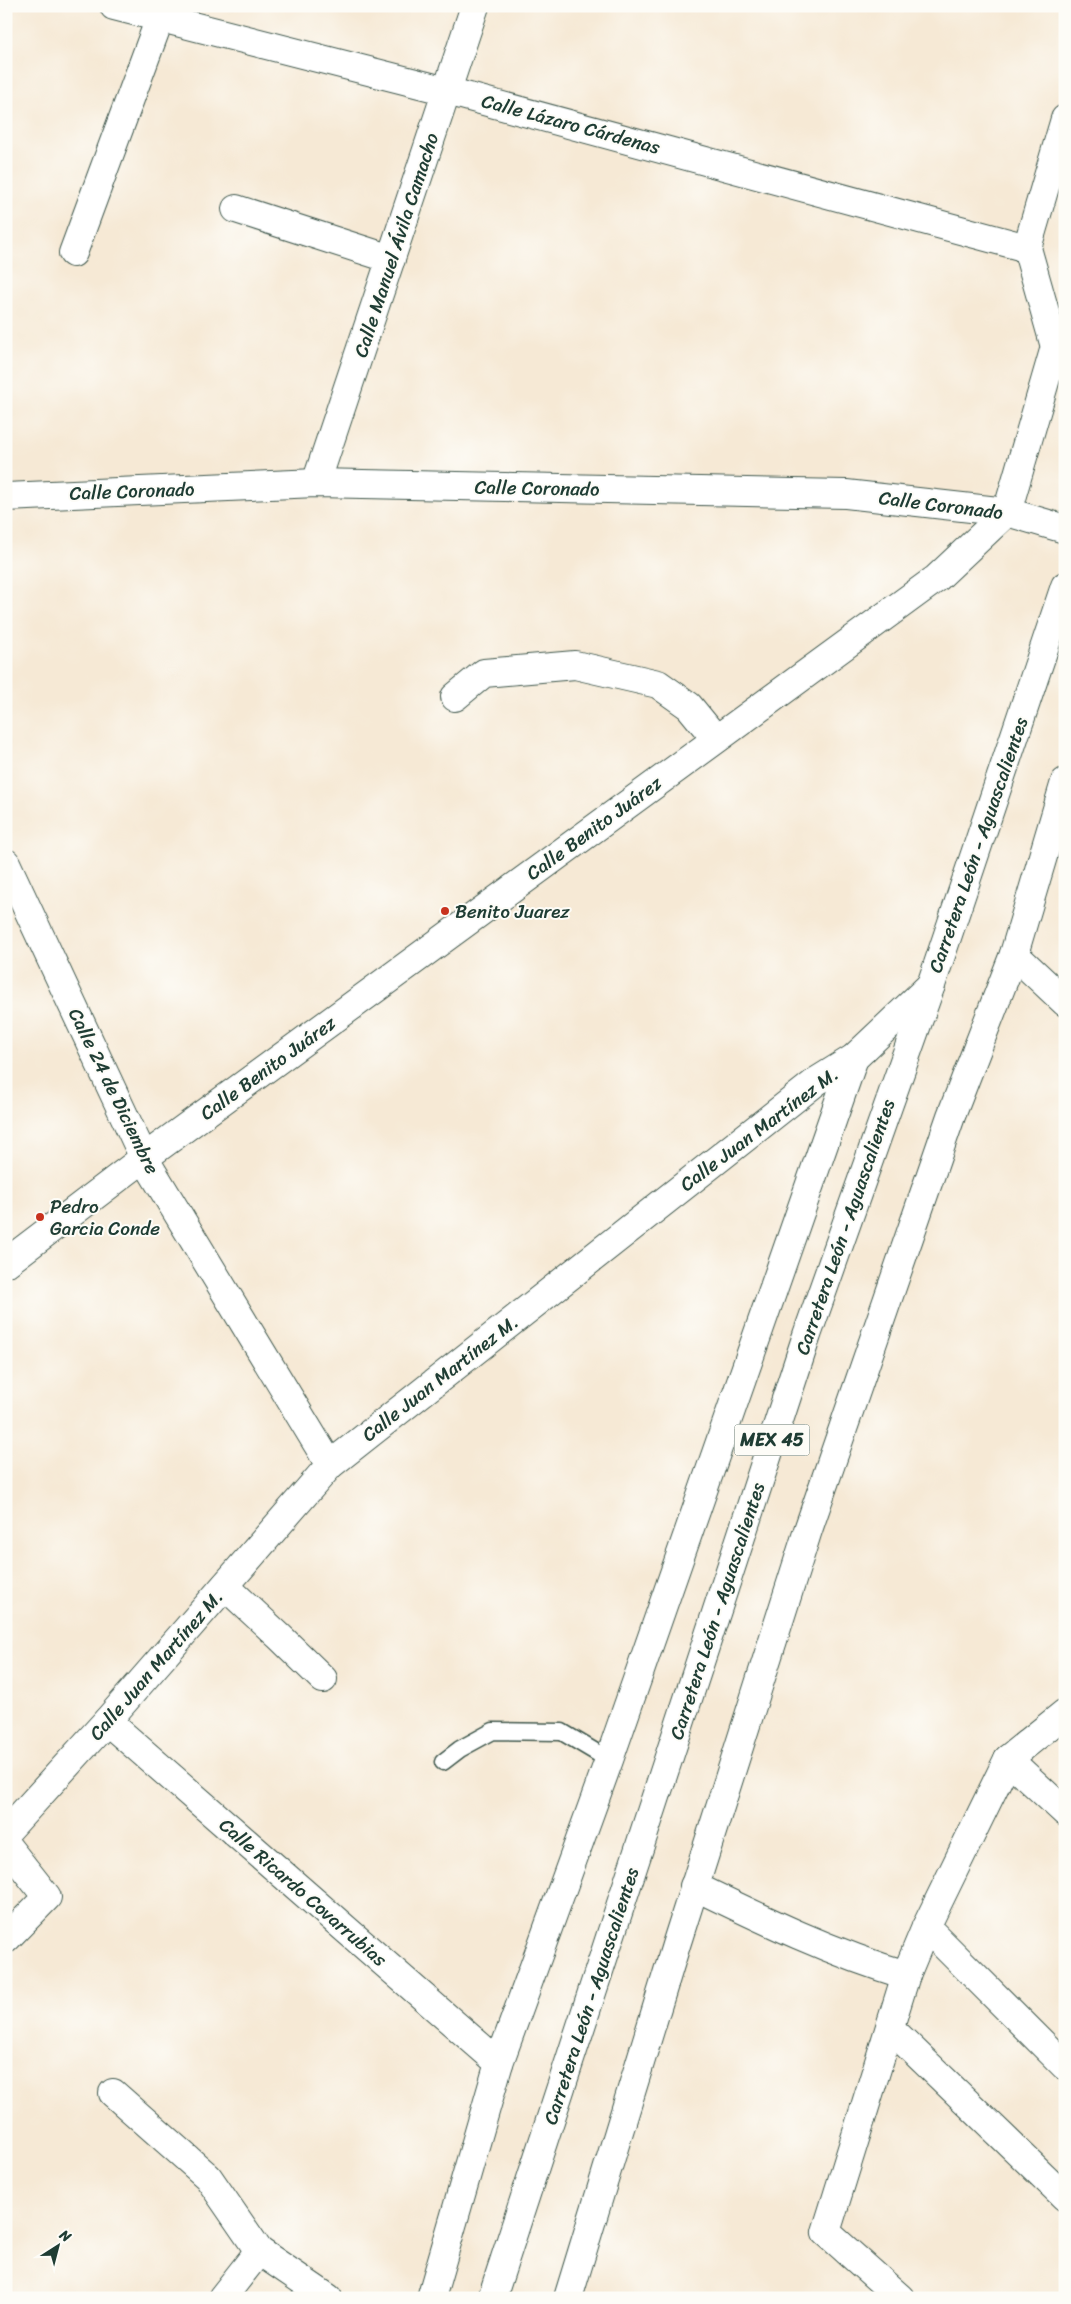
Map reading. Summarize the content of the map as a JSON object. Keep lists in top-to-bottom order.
{
  "streets": {
    "street": [
      "Calle Lázaro Cárdenas",
      "Calle Manuel Ávila Camacho",
      "Calle Coronado",
      "Calle Benito Juárez",
      "Carretera León - Aguascalientes",
      "Calle 24 de Diciembre",
      "Calle Juan Martínez M.",
      "MEX 45",
      "Calle Ricardo Covarrubias"
    ]
  },
  "crossings": [
    ["Calle Lázaro Cárdenas", "Calle Manuel Ávila Camacho"],
    ["Calle Manuel Ávila Camacho", "Calle Coronado"],
    ["Calle Coronado", "Calle Benito Juárez"],
    ["Calle Benito Juárez", "Calle 24 de Diciembre"],
    ["Carretera León - Aguascalientes", "Calle Juan Martínez M."],
    ["Calle 24 de Diciembre", "Calle Juan Martínez M."],
    ["Calle Juan Martínez M.", "Calle Ricardo Covarrubias"]
  ],
  "places": ["Benito Juarez", "Pedro Garcia Conde"],
  "north": "top right"
}
